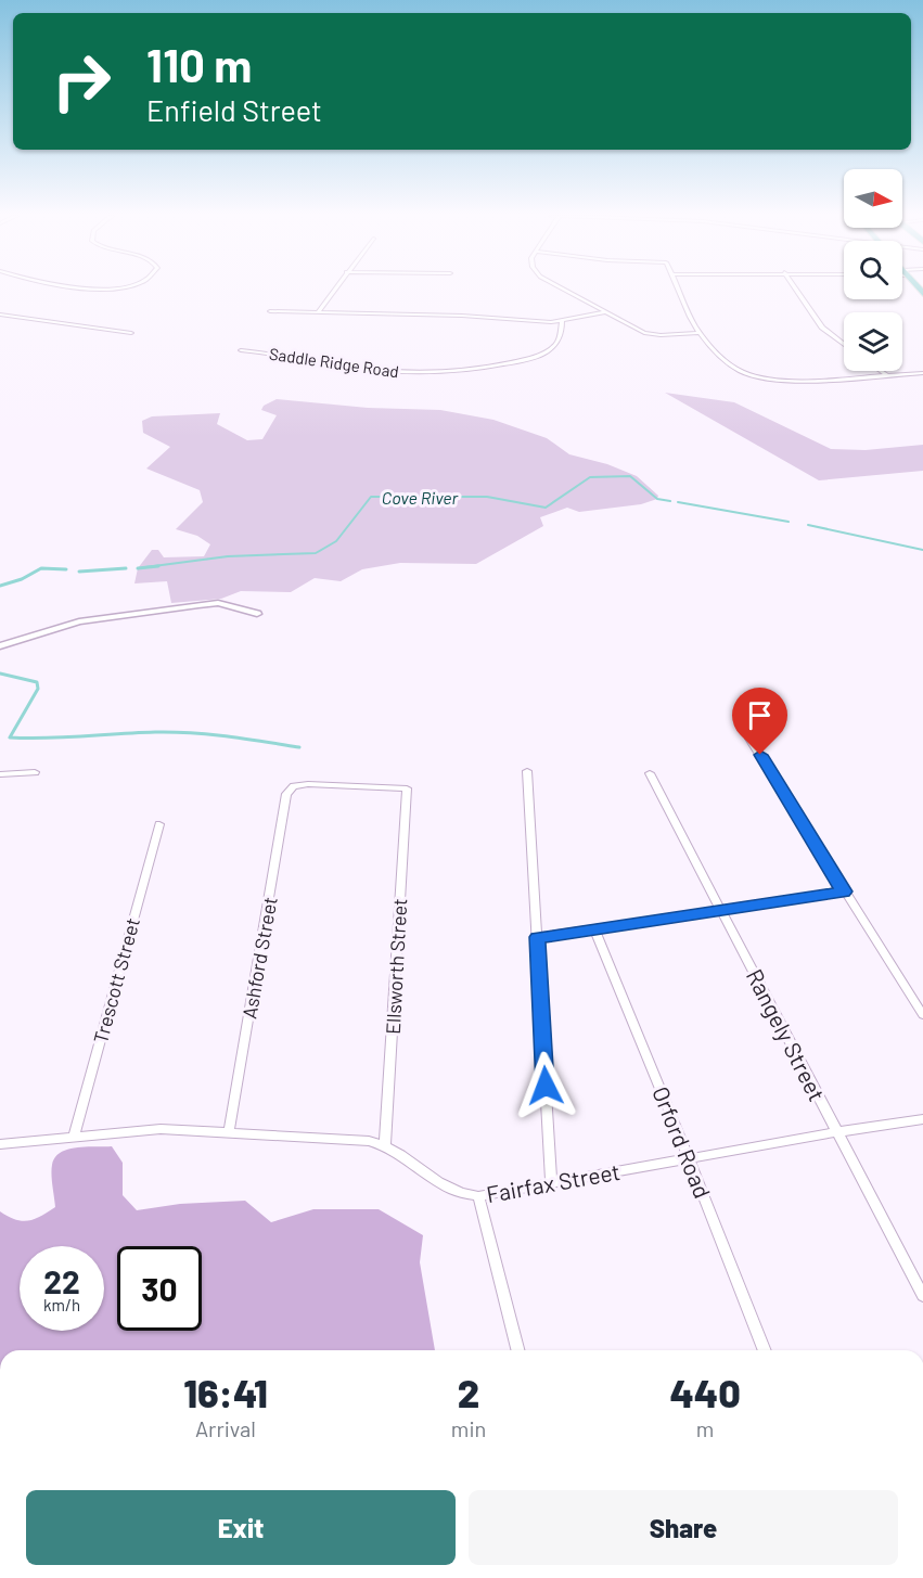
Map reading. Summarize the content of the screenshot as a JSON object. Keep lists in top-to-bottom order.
{
  "streets": {
    "street": [
      "Saddle Ridge Road",
      "Ashford Street",
      "Ellsworth Street",
      "Trescott Street",
      "Rangely Street",
      "Orford Road",
      "Fairfax Street"
    ]
  },
  "crossings": [
    ["Ashford Street", "Ellsworth Street"],
    ["Ashford Street", "Fairfax Street"],
    ["Ellsworth Street", "Fairfax Street"],
    ["Trescott Street", "Fairfax Street"],
    ["Rangely Street", "Fairfax Street"],
    ["Orford Road", "Fairfax Street"]
  ],
  "water": ["Cove River"],
  "north": "right",
  "page": {
    "turn": ["110 m", "Enfield Street"],
    "speed": "22 km/h",
    "limit": "30",
    "eta": [
      "16:41",
      "Arrival",
      "2",
      "min",
      "440",
      "m"
    ],
    "buttons": ["Exit", "Share"]
  }
}
